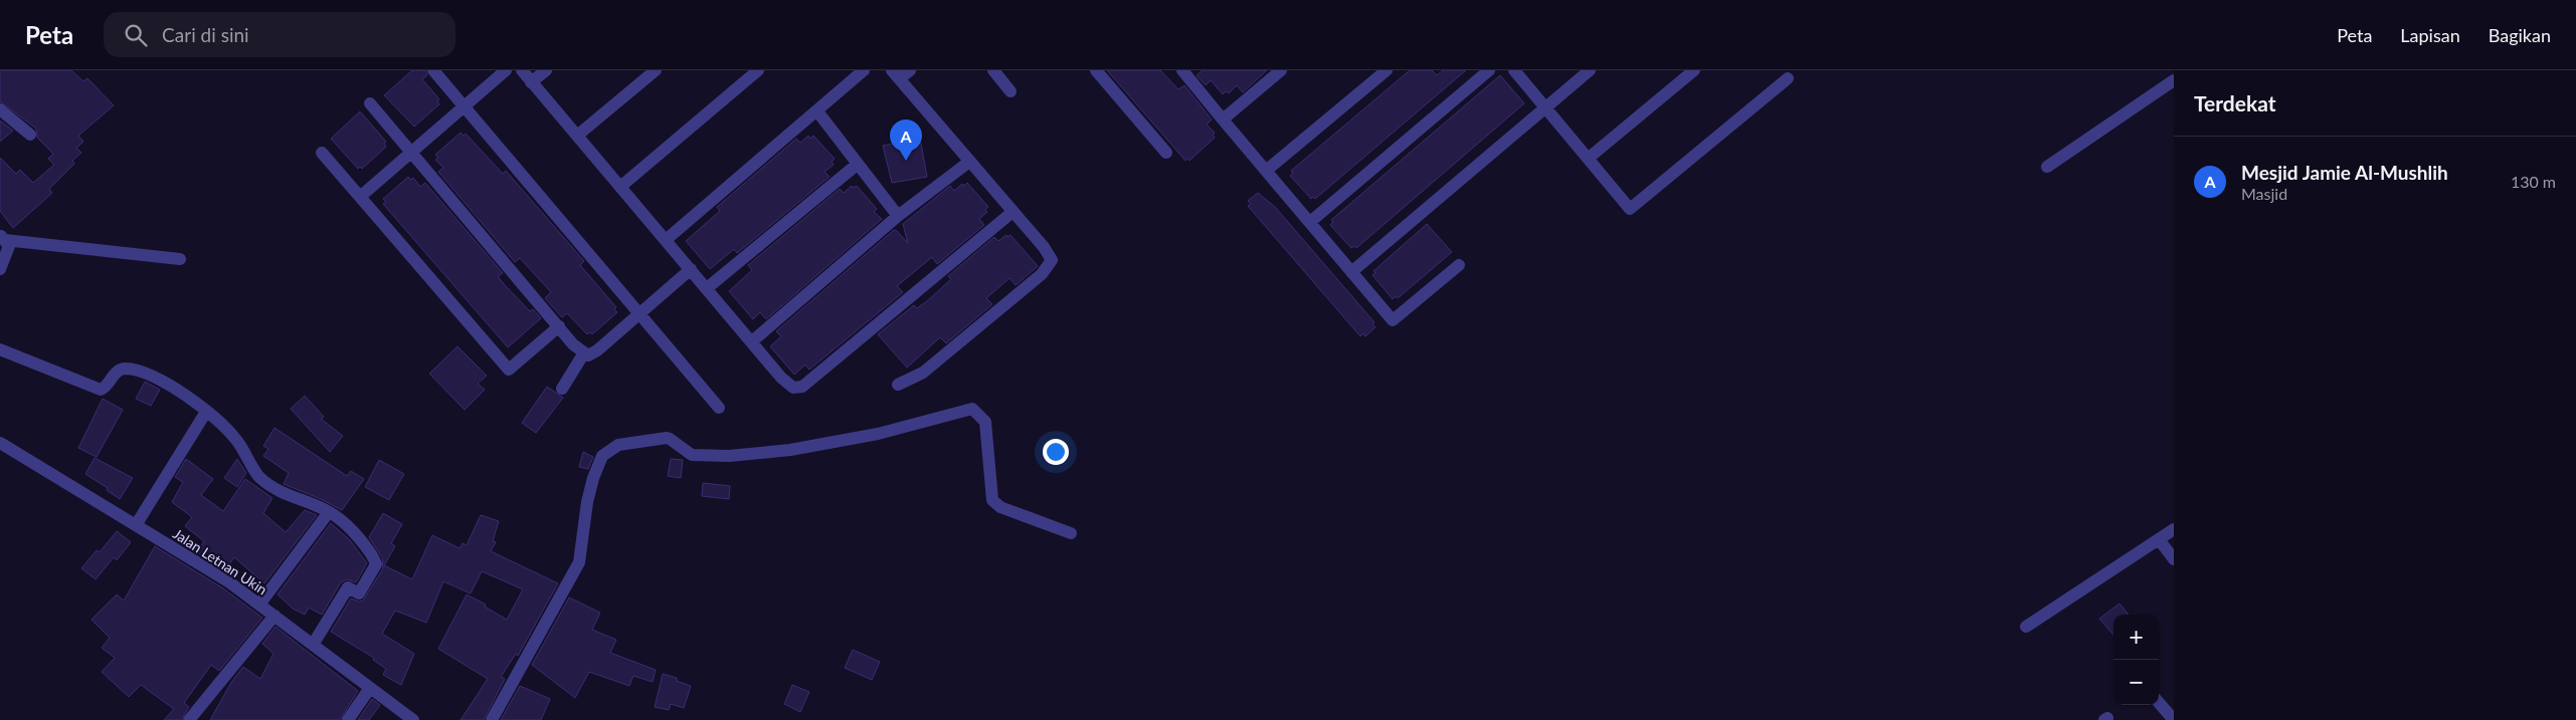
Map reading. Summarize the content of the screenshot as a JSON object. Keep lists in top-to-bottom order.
{
  "streets": {
    "street": ["Jalan Letnan Ukin"]
  },
  "page": {
    "header": "Peta",
    "search": "Cari di sini",
    "nav": ["Peta", "Lapisan", "Bagikan"],
    "heading": "Terdekat",
    "pins": "A",
    "list": [
      {
        "mark": "A",
        "name": "Mesjid Jamie Al-Mushlih",
        "note": "Masjid",
        "value": "130 m"
      }
    ],
    "map_buttons": ["+", "−"]
  }
}
